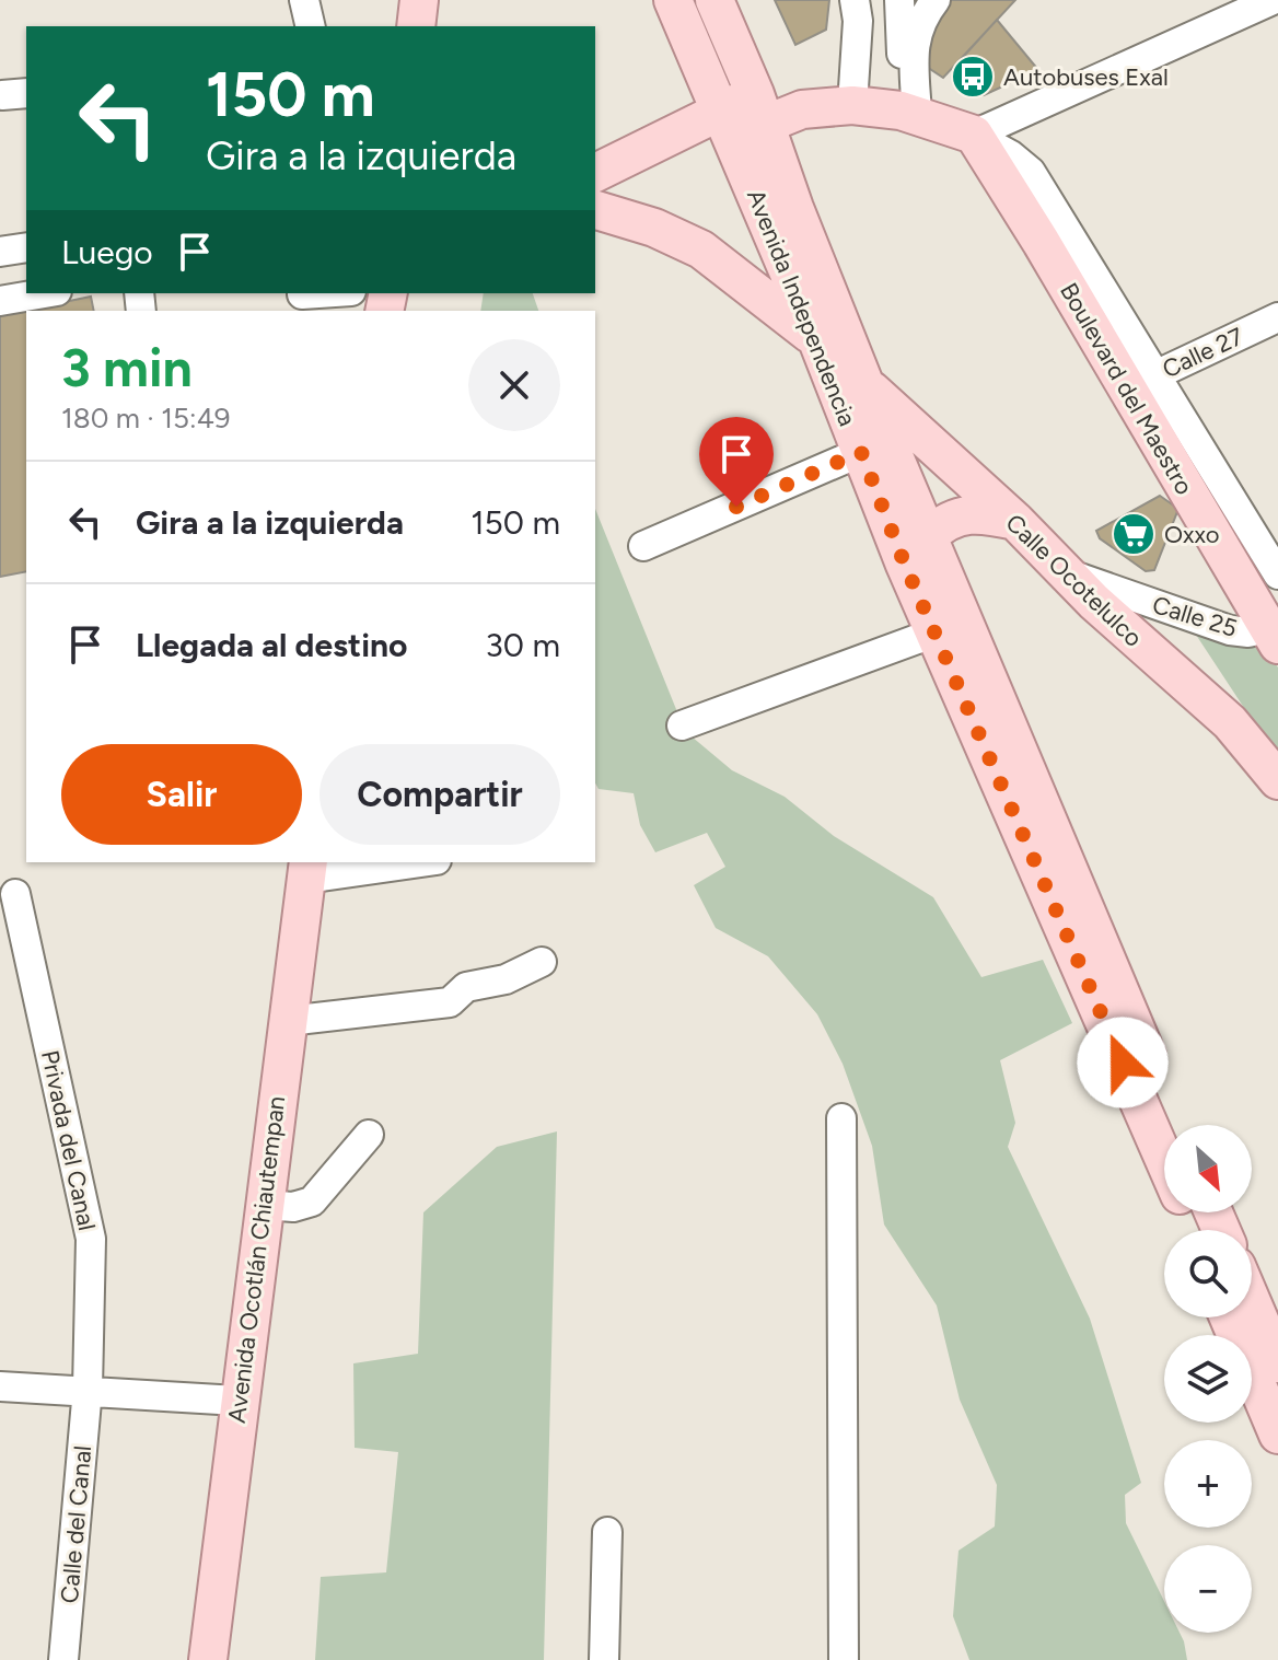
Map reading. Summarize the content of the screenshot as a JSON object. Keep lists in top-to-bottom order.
{
  "streets": {
    "main road": [
      "Avenida Independencia",
      "Boulevard del Maestro",
      "Calle Ocotelulco",
      "Avenida Ocotlán Chiautempan"
    ],
    "street": [
      "Calle 27",
      "Calle 25",
      "Privada del Canal",
      "Calle del Canal"
    ]
  },
  "crossings": [
    ["Avenida Independencia", "Calle Ocotelulco"],
    ["Calle 27", "Boulevard del Maestro"],
    ["Boulevard del Maestro", "Calle 25"],
    ["Calle Ocotelulco", "Calle 25"],
    ["Privada del Canal", "Calle del Canal"]
  ],
  "places": {
    "bus stop": ["Autobuses Exal"],
    "supermarket": ["Oxxo"]
  },
  "north": "bottom right",
  "page": {
    "turn": ["150 m", "Gira a la izquierda"],
    "then": "Luego",
    "heading": ["3 min", "180 m · 15:49"],
    "list": [
      {
        "name": "Gira a la izquierda",
        "value": "150 m"
      },
      {
        "name": "Llegada al destino",
        "value": "30 m"
      }
    ],
    "buttons": ["Salir", "Compartir"],
    "map_buttons": ["+", "−"]
  }
}
